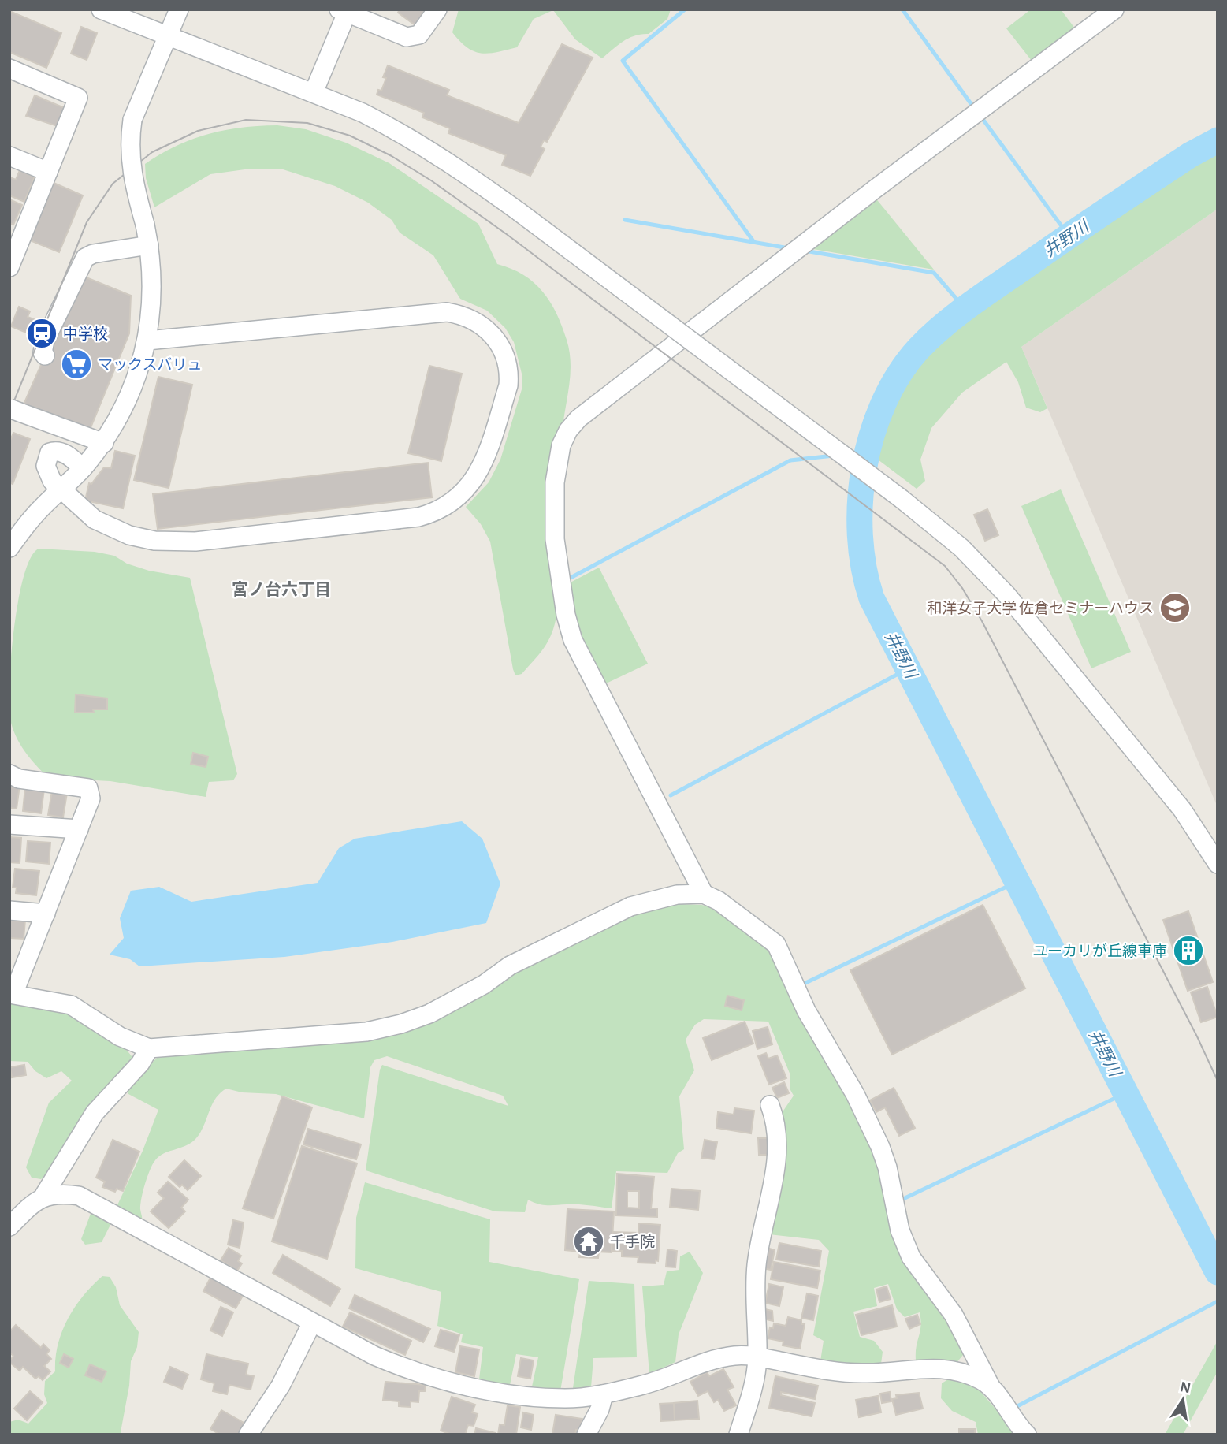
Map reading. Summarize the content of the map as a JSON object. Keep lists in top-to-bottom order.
{
  "districts": ["宮ノ台六丁目"],
  "water": ["井野川"],
  "places": {
    "station": ["中学校"],
    "supermarket": ["マックスバリュ"],
    "school or university": ["和洋女子大学 佐倉セミナーハウス"],
    "building": ["ユーカリが丘線車庫"],
    "temple": ["千手院"]
  },
  "north": "top"
}
